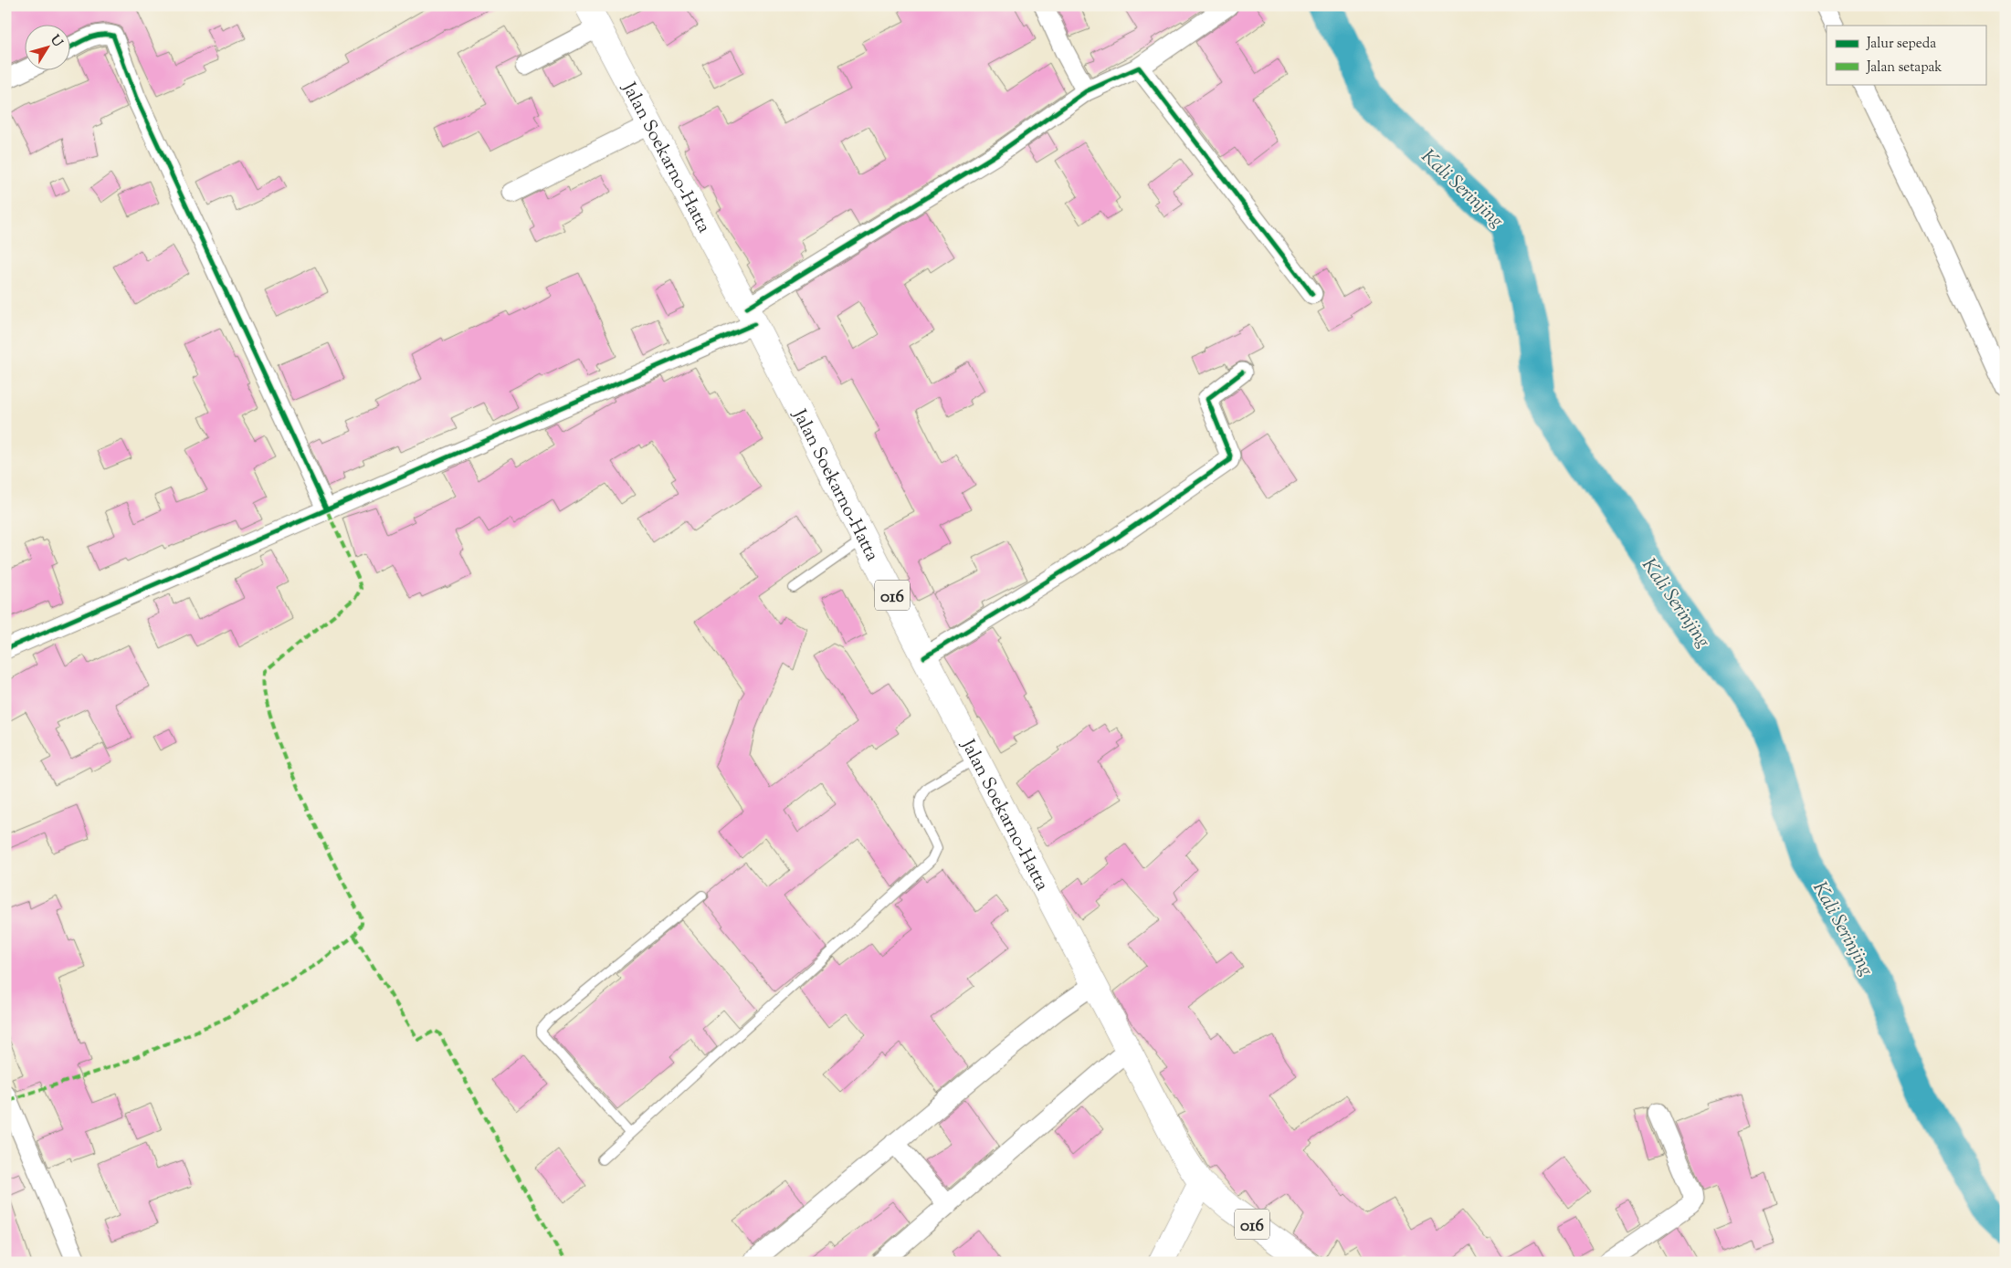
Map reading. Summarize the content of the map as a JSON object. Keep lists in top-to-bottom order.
{
  "streets": {
    "main road": ["Jalan Soekarno-Hatta", "016"]
  },
  "crossings": [
    ["Jalan Soekarno-Hatta", "016"]
  ],
  "water": ["Kali Serinjing"],
  "legend": ["Jalur sepeda", "Jalan setapak"],
  "north": "top right"
}
